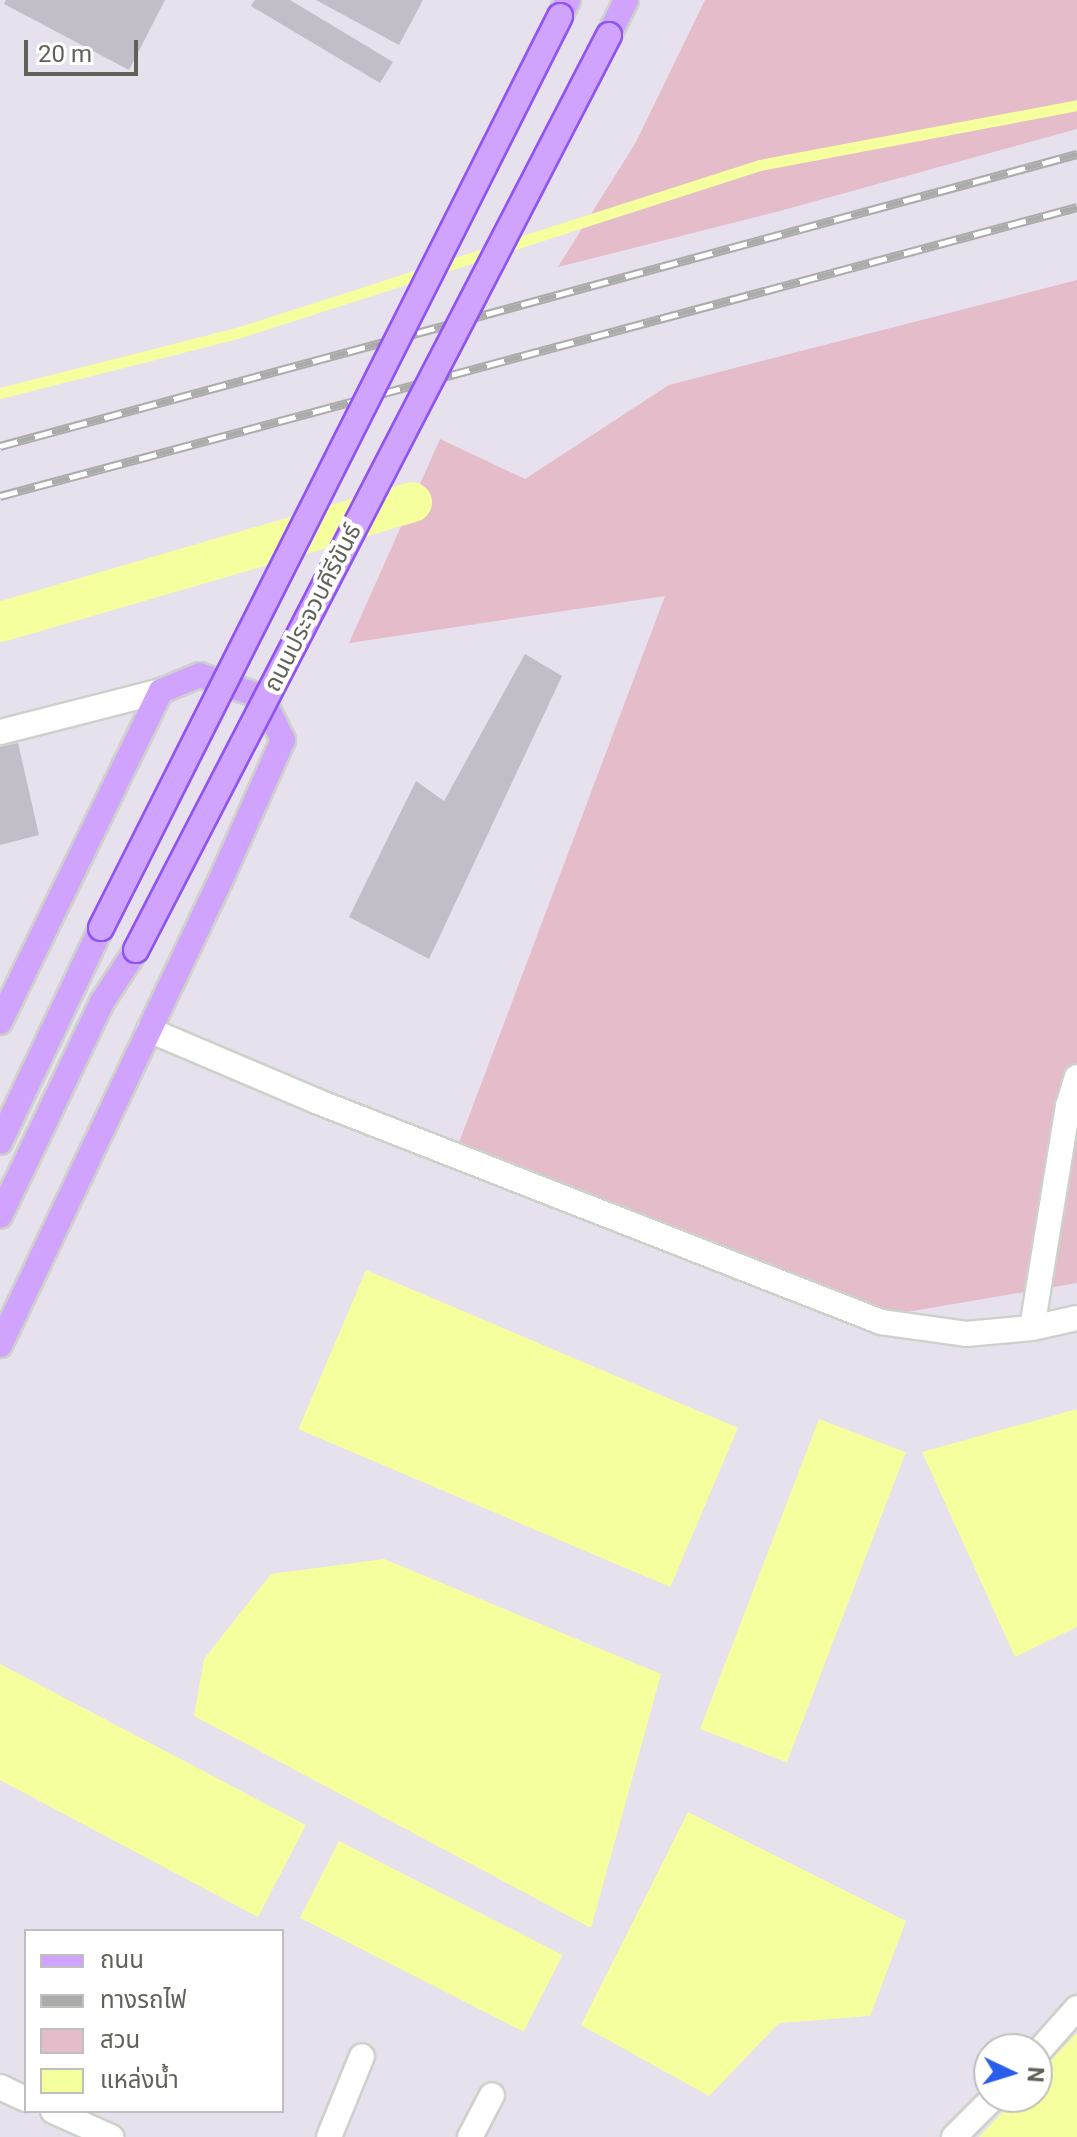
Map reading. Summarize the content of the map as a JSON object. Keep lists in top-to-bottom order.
{
  "streets": {
    "main road": ["ถนนประจวบคีรีขันธ์"]
  },
  "legend": [
    "ถนน",
    "ทางรถไฟ",
    "สวน",
    "แหล่งน้ำ"
  ],
  "scale_bar": "20 m",
  "north": "right"
}
